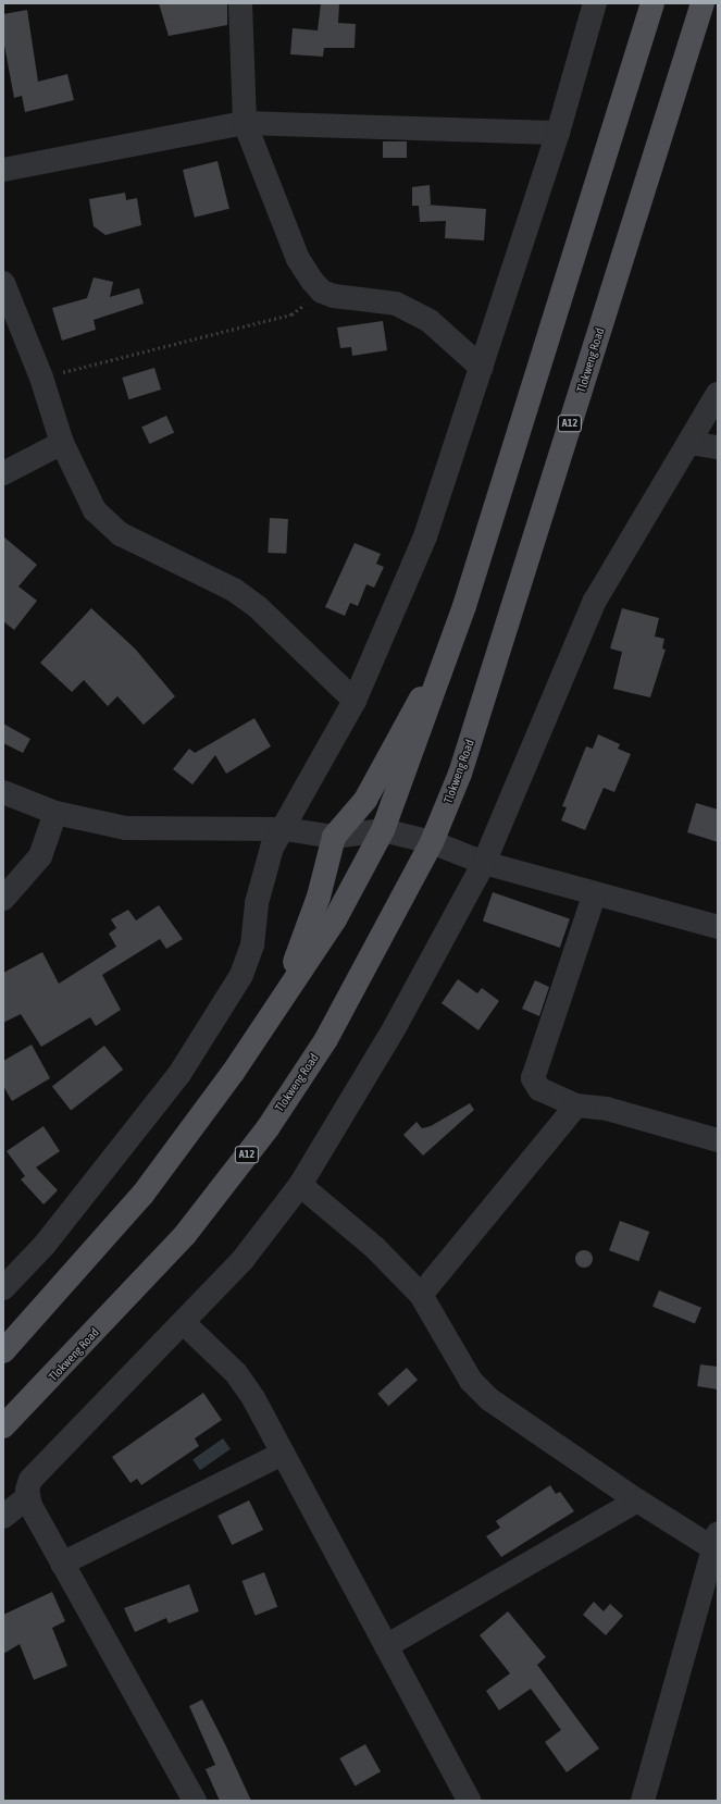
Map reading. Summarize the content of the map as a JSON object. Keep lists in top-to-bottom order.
{
  "streets": {
    "main road": ["Tlokweng Road", "A12"]
  }
}
